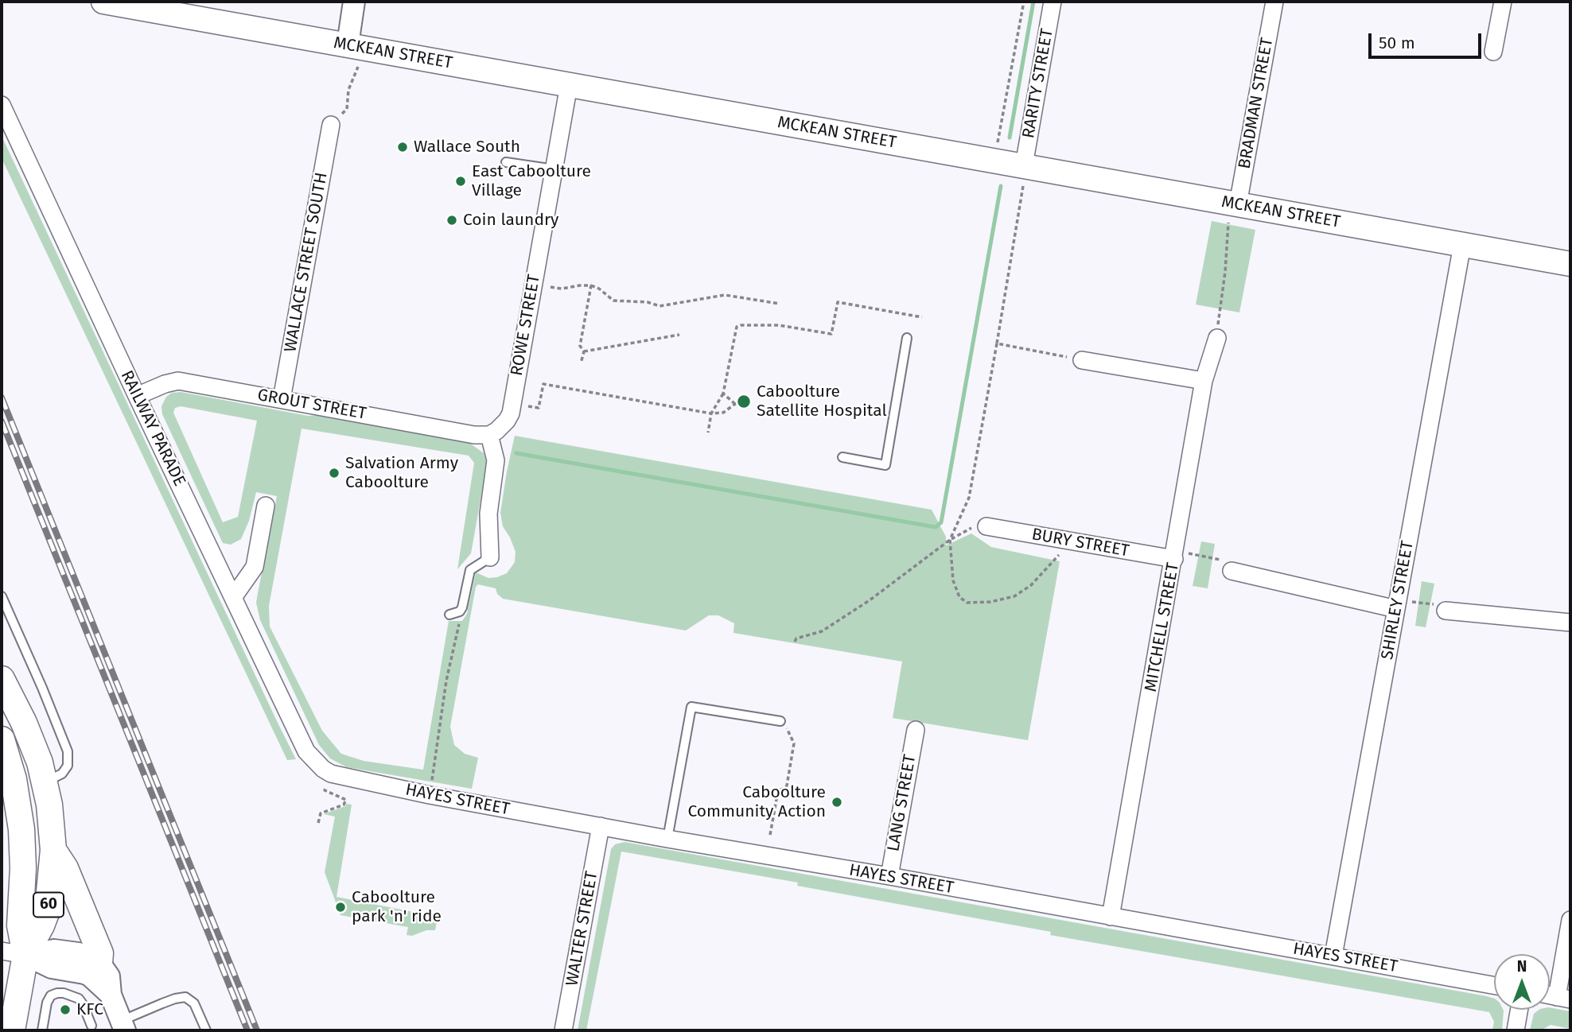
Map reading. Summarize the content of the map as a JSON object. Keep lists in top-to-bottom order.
{
  "streets": {
    "main road": ["MCKEAN STREET", "60"],
    "street": [
      "RARITY STREET",
      "BRADMAN STREET",
      "WALLACE STREET SOUTH",
      "ROWE STREET",
      "GROUT STREET",
      "RAILWAY PARADE",
      "BURY STREET",
      "SHIRLEY STREET",
      "MITCHELL STREET",
      "HAYES STREET",
      "LANG STREET",
      "WALTER STREET"
    ]
  },
  "crossings": [
    ["MCKEAN STREET", "RARITY STREET"],
    ["MCKEAN STREET", "BRADMAN STREET"],
    ["MCKEAN STREET", "ROWE STREET"],
    ["MCKEAN STREET", "SHIRLEY STREET"],
    ["WALLACE STREET SOUTH", "GROUT STREET"],
    ["ROWE STREET", "GROUT STREET"],
    ["GROUT STREET", "RAILWAY PARADE"],
    ["RAILWAY PARADE", "HAYES STREET"],
    ["BURY STREET", "MITCHELL STREET"],
    ["SHIRLEY STREET", "HAYES STREET"],
    ["MITCHELL STREET", "HAYES STREET"],
    ["HAYES STREET", "LANG STREET"],
    ["HAYES STREET", "WALTER STREET"]
  ],
  "places": [
    "Wallace South",
    "East Caboolture Village",
    "Coin laundry",
    "Caboolture Satellite Hospital",
    "Salvation Army Caboolture",
    "Caboolture Community Action",
    "Caboolture park 'n' ride",
    "KFC"
  ],
  "scale_bar": "50 m",
  "north": "top"
}
